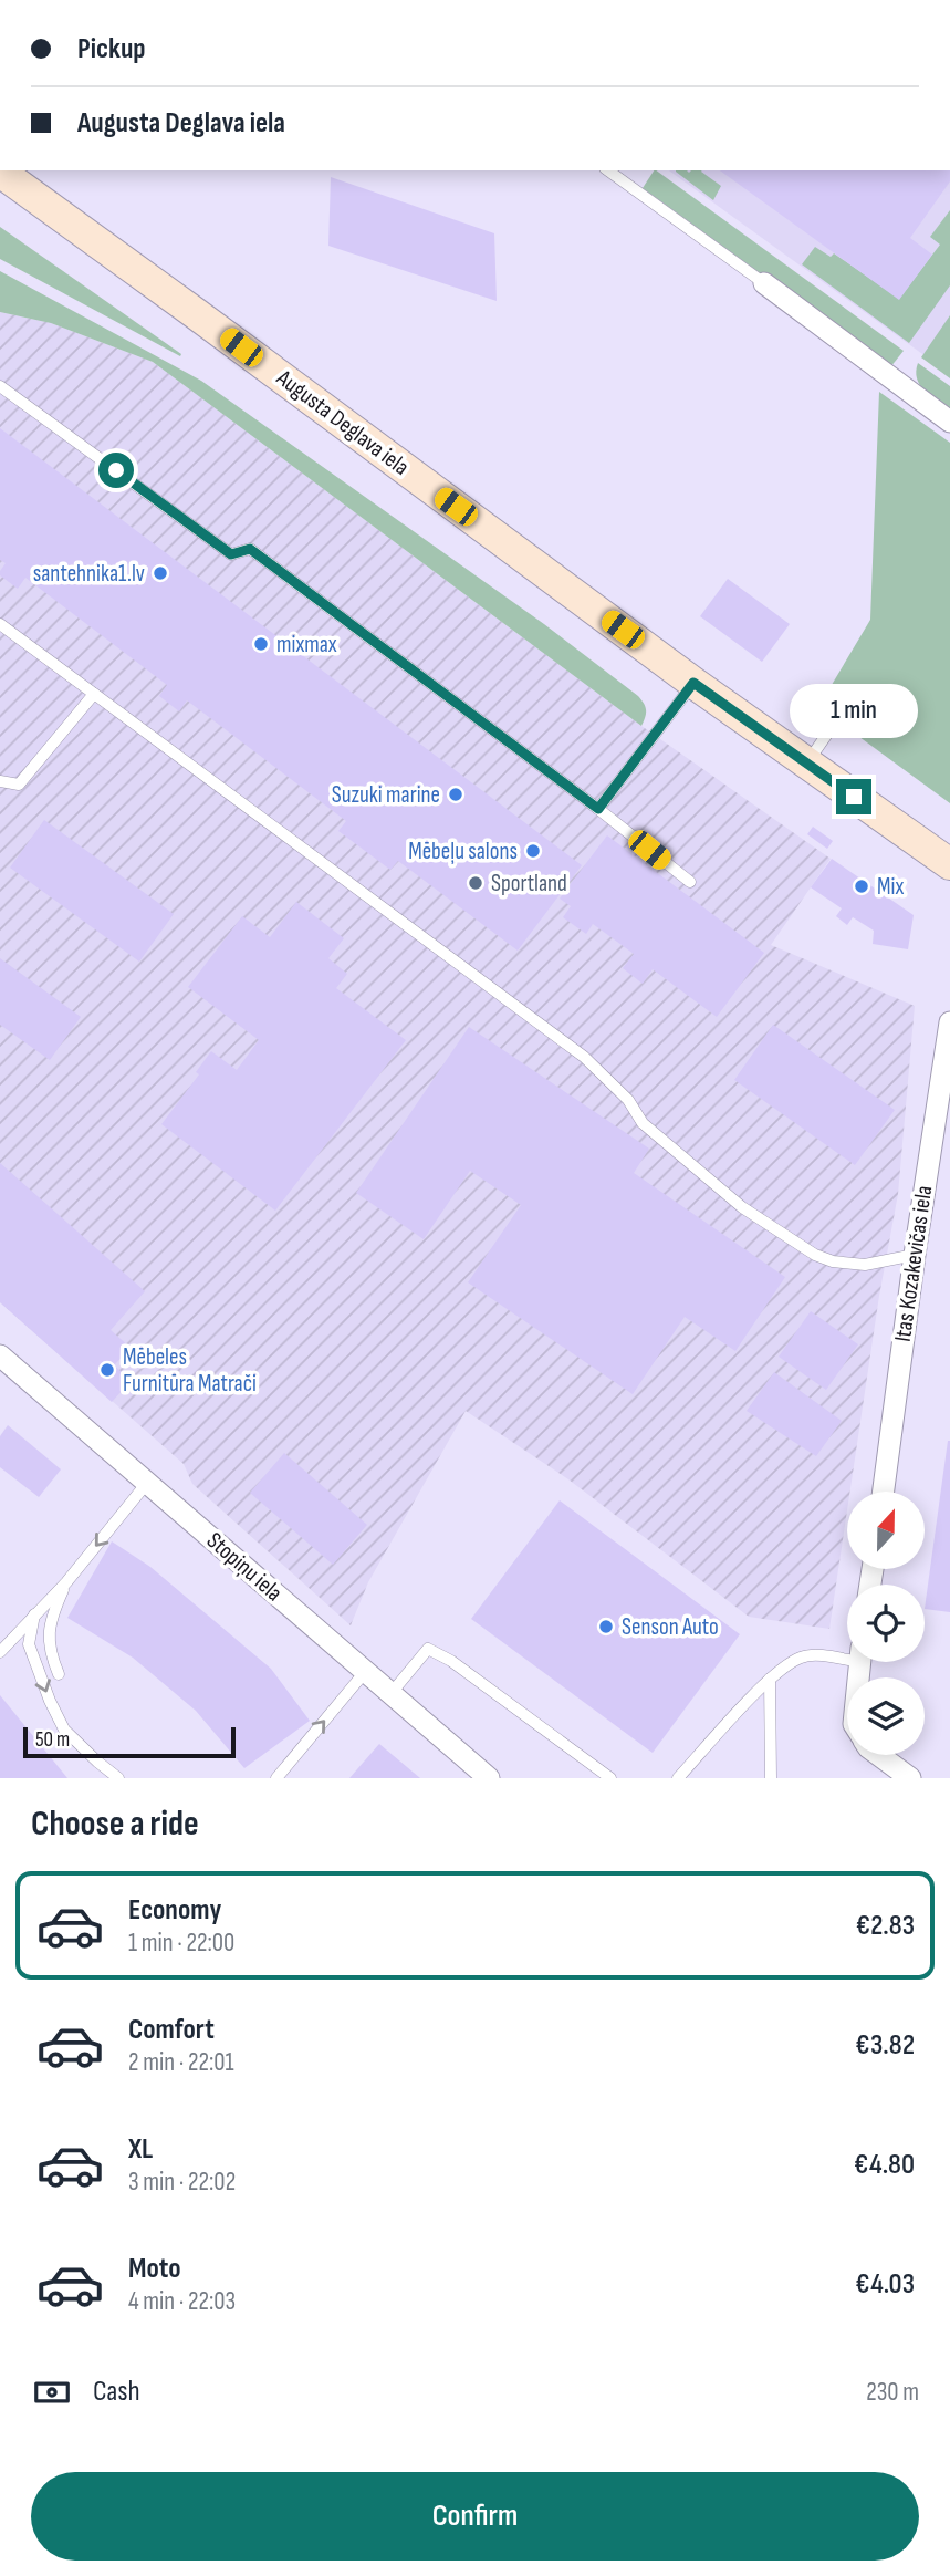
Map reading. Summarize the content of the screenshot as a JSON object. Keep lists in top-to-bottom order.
{
  "streets": {
    "main road": ["Augusta Deglava iela"],
    "street": ["Itas Kozakevičas iela", "Stopiņu iela"]
  },
  "places": [
    "santehnika1.lv",
    "mixmax",
    "Suzuki marine",
    "Mēbeļu salons",
    "Sportland",
    "Mix",
    "Mēbeles Furnitūra Matrači",
    "Senson Auto"
  ],
  "scale_bar": "50 m",
  "north": "top",
  "page": {
    "banner": ["Pickup", "Augusta Deglava iela"],
    "bubble": "1 min",
    "scale": "50 m",
    "heading": "Choose a ride",
    "list": [
      {
        "name": "Economy",
        "note": "1 min · 22:00",
        "value": "€2.83"
      },
      {
        "name": "Comfort",
        "note": "2 min · 22:01",
        "value": "€3.82"
      },
      {
        "name": "XL",
        "note": "3 min · 22:02",
        "value": "€4.80"
      },
      {
        "name": "Moto",
        "note": "4 min · 22:03",
        "value": "€4.03"
      }
    ],
    "pay": ["Cash", "230 m"],
    "buttons": "Confirm"
  }
}
